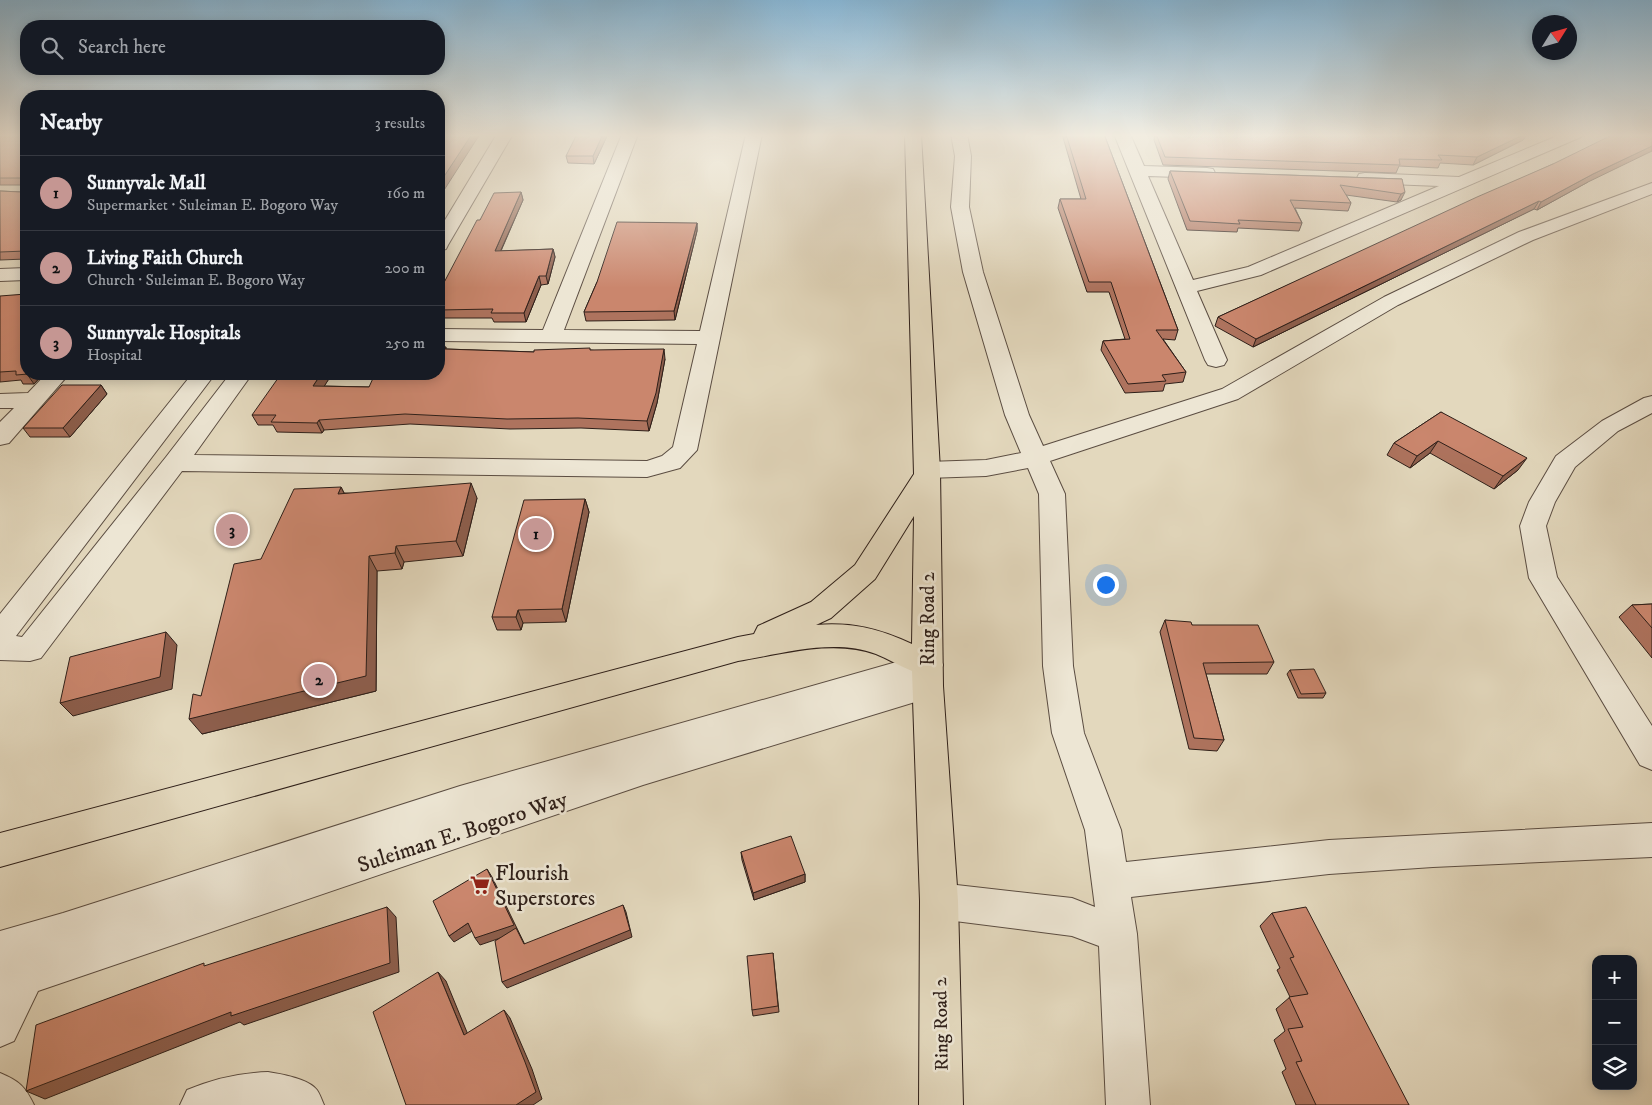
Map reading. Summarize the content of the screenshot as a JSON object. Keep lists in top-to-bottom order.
{
  "streets": {
    "main road": ["Ring Road 2"],
    "street": ["Suleiman E. Bogoro Way"]
  },
  "crossings": [
    ["Ring Road 2", "Suleiman E. Bogoro Way"]
  ],
  "places": {
    "supermarket": ["Flourish Superstores"]
  },
  "north": "top right",
  "page": {
    "search": "Search here",
    "heading": ["Nearby", "3 results"],
    "list": [
      {
        "mark": "1",
        "name": "Sunnyvale Mall",
        "note": "Supermarket · Suleiman E. Bogoro Way",
        "value": "160 m"
      },
      {
        "mark": "2",
        "name": "Living Faith Church",
        "note": "Church · Suleiman E. Bogoro Way",
        "value": "200 m"
      },
      {
        "mark": "3",
        "name": "Sunnyvale Hospitals",
        "note": "Hospital",
        "value": "250 m"
      }
    ],
    "pins": ["3", "1", "2"],
    "map_buttons": ["+", "−"]
  }
}
